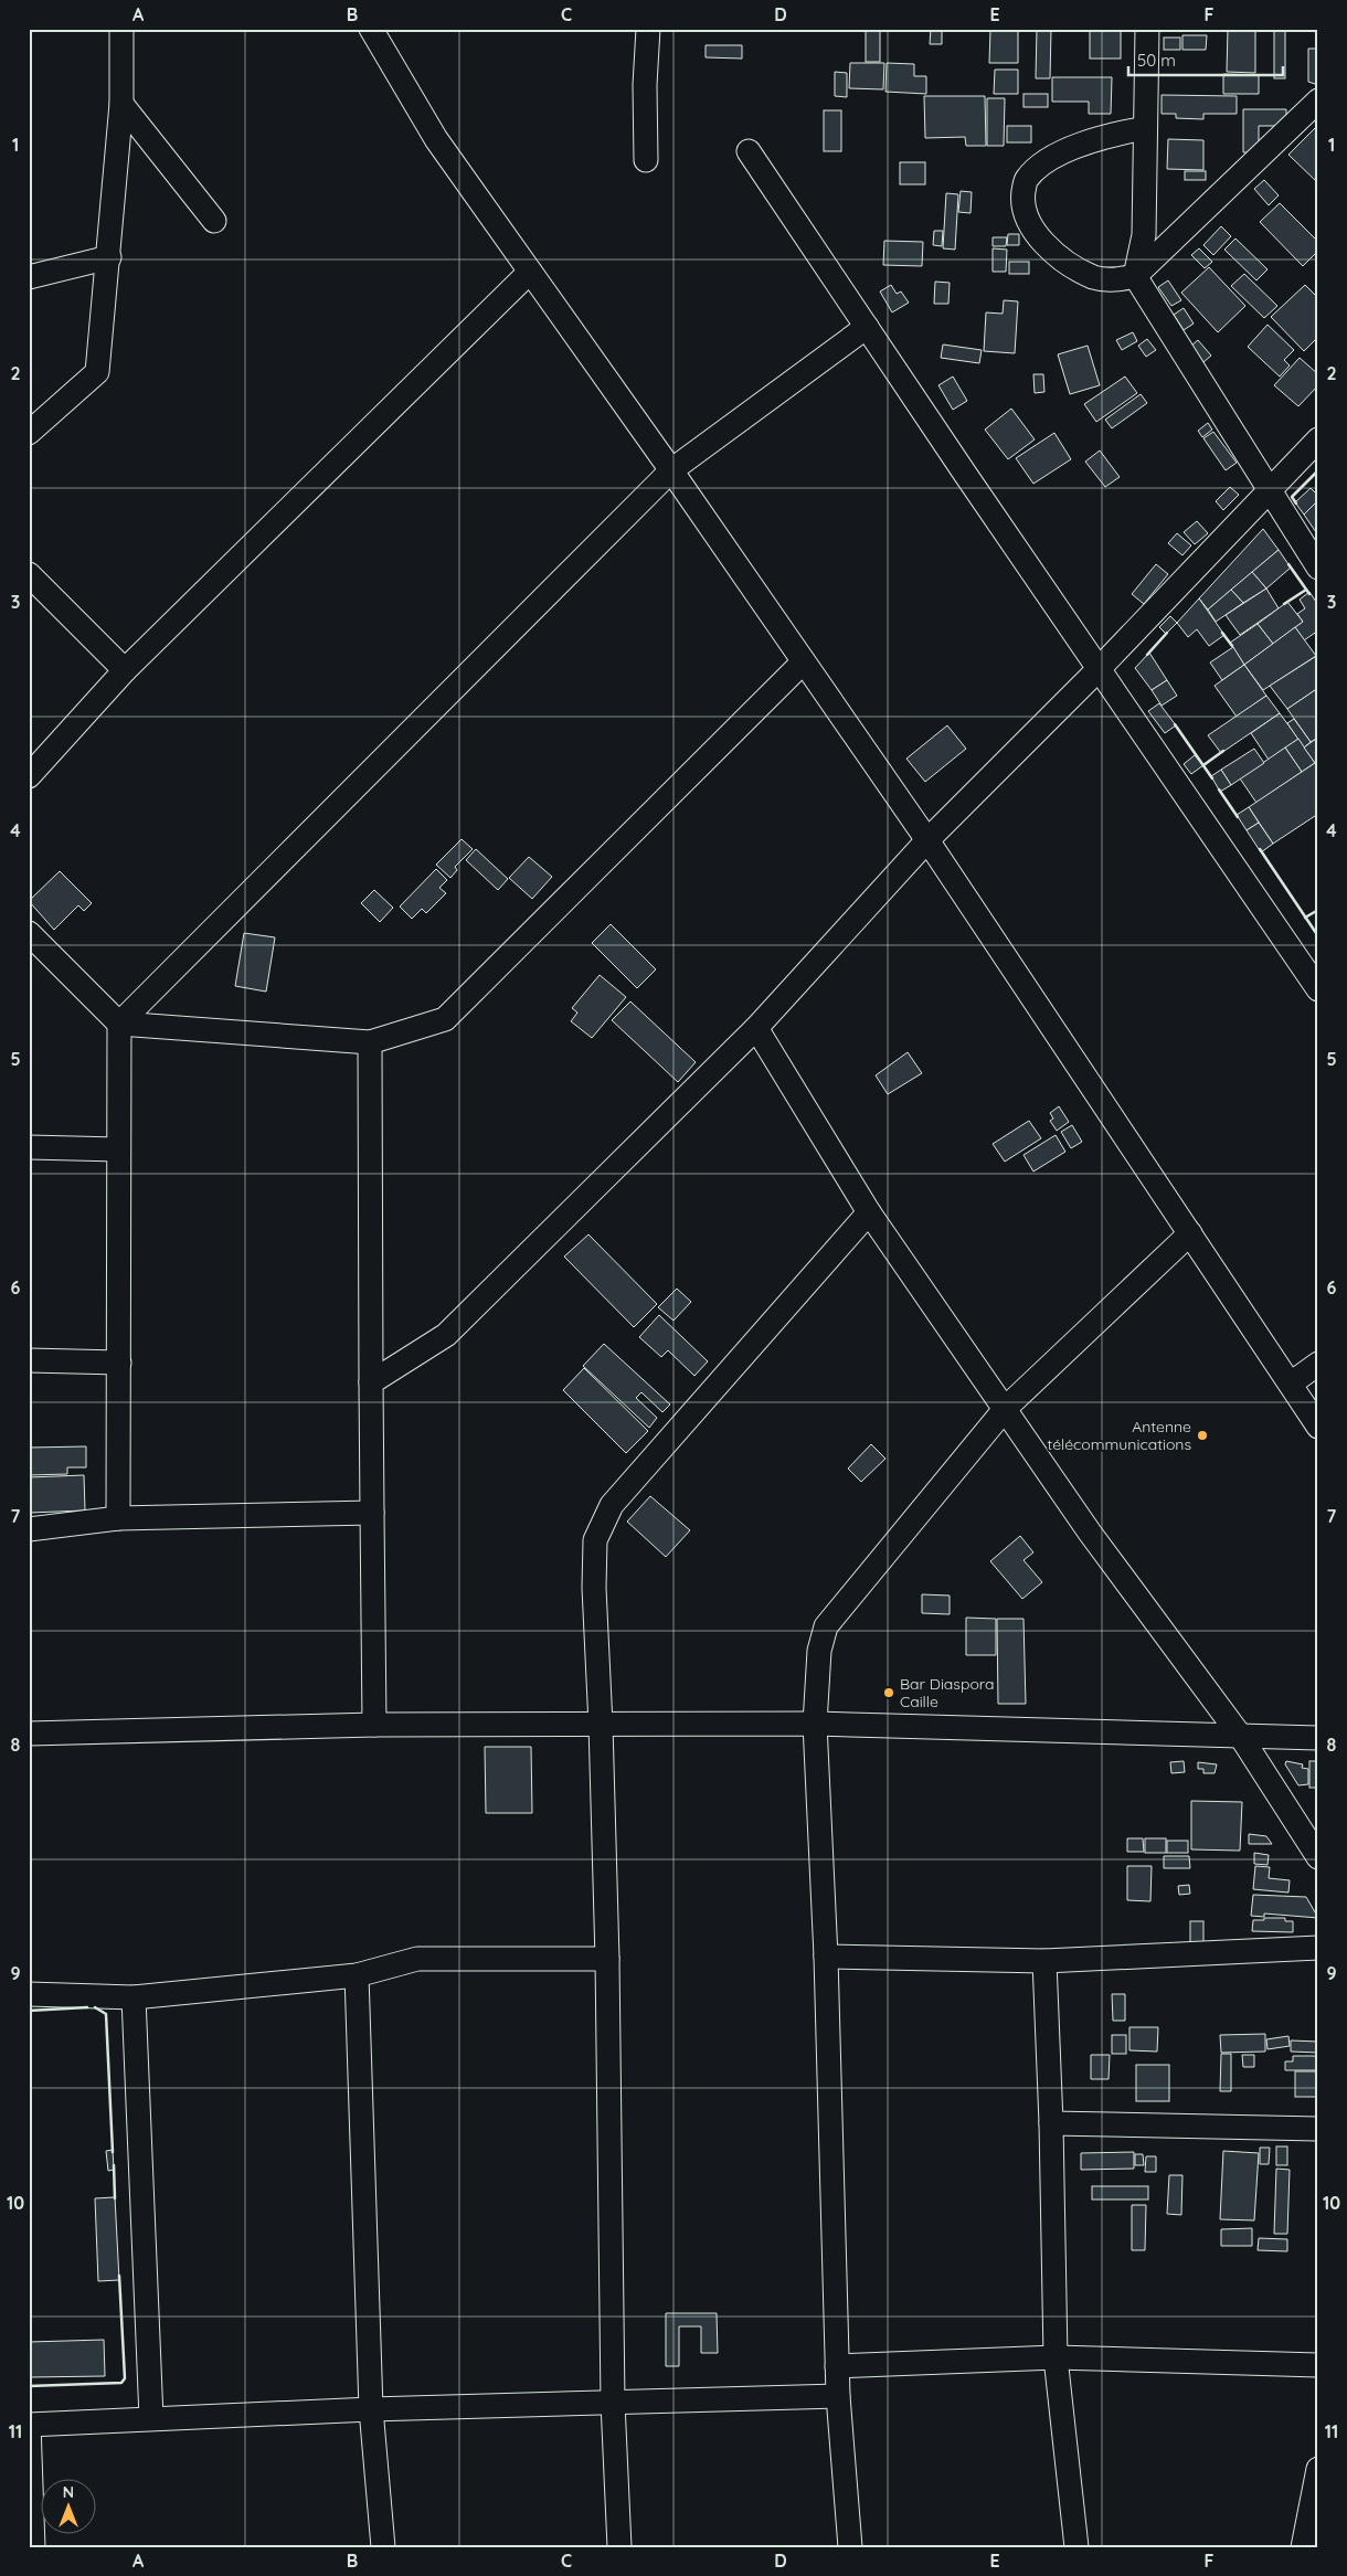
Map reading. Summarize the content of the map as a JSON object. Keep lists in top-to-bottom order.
{
  "places": ["Antenne télécommunications", "Bar Diaspora Caille"],
  "scale_bar": "50 m",
  "north": "top",
  "grid": {
    "columns": [
      "A",
      "B",
      "C",
      "D",
      "E",
      "F"
    ],
    "rows": [
      "1",
      "2",
      "3",
      "4",
      "5",
      "6",
      "7",
      "8",
      "9",
      "10",
      "11"
    ]
  }
}
